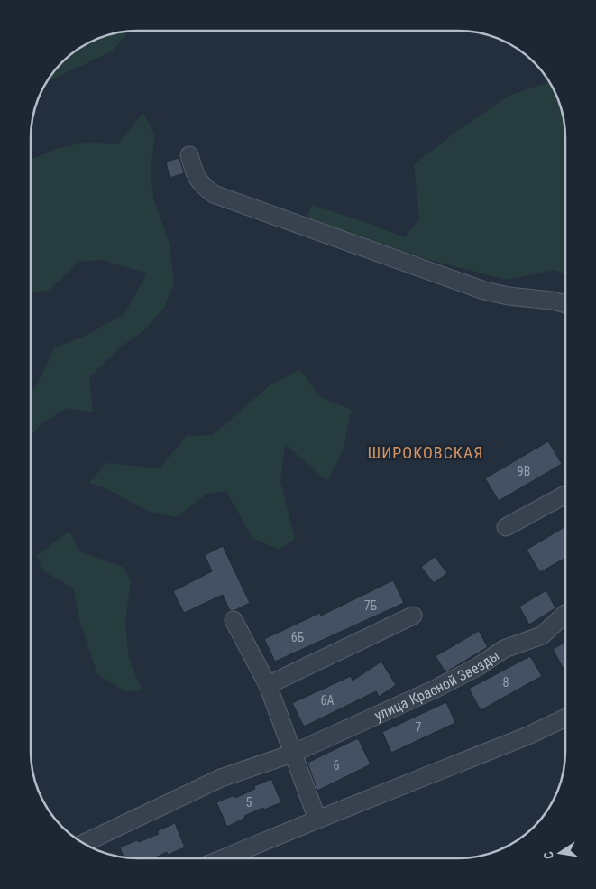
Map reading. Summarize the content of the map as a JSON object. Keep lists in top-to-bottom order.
{
  "streets": {
    "street": ["улица Красной Звезды"]
  },
  "districts": ["ШИРОКОВСКАЯ"],
  "house_numbers": [
    "9В",
    "7Б",
    "6Б",
    "8",
    "6А",
    "7",
    "6",
    "5"
  ],
  "north": "left"
}
